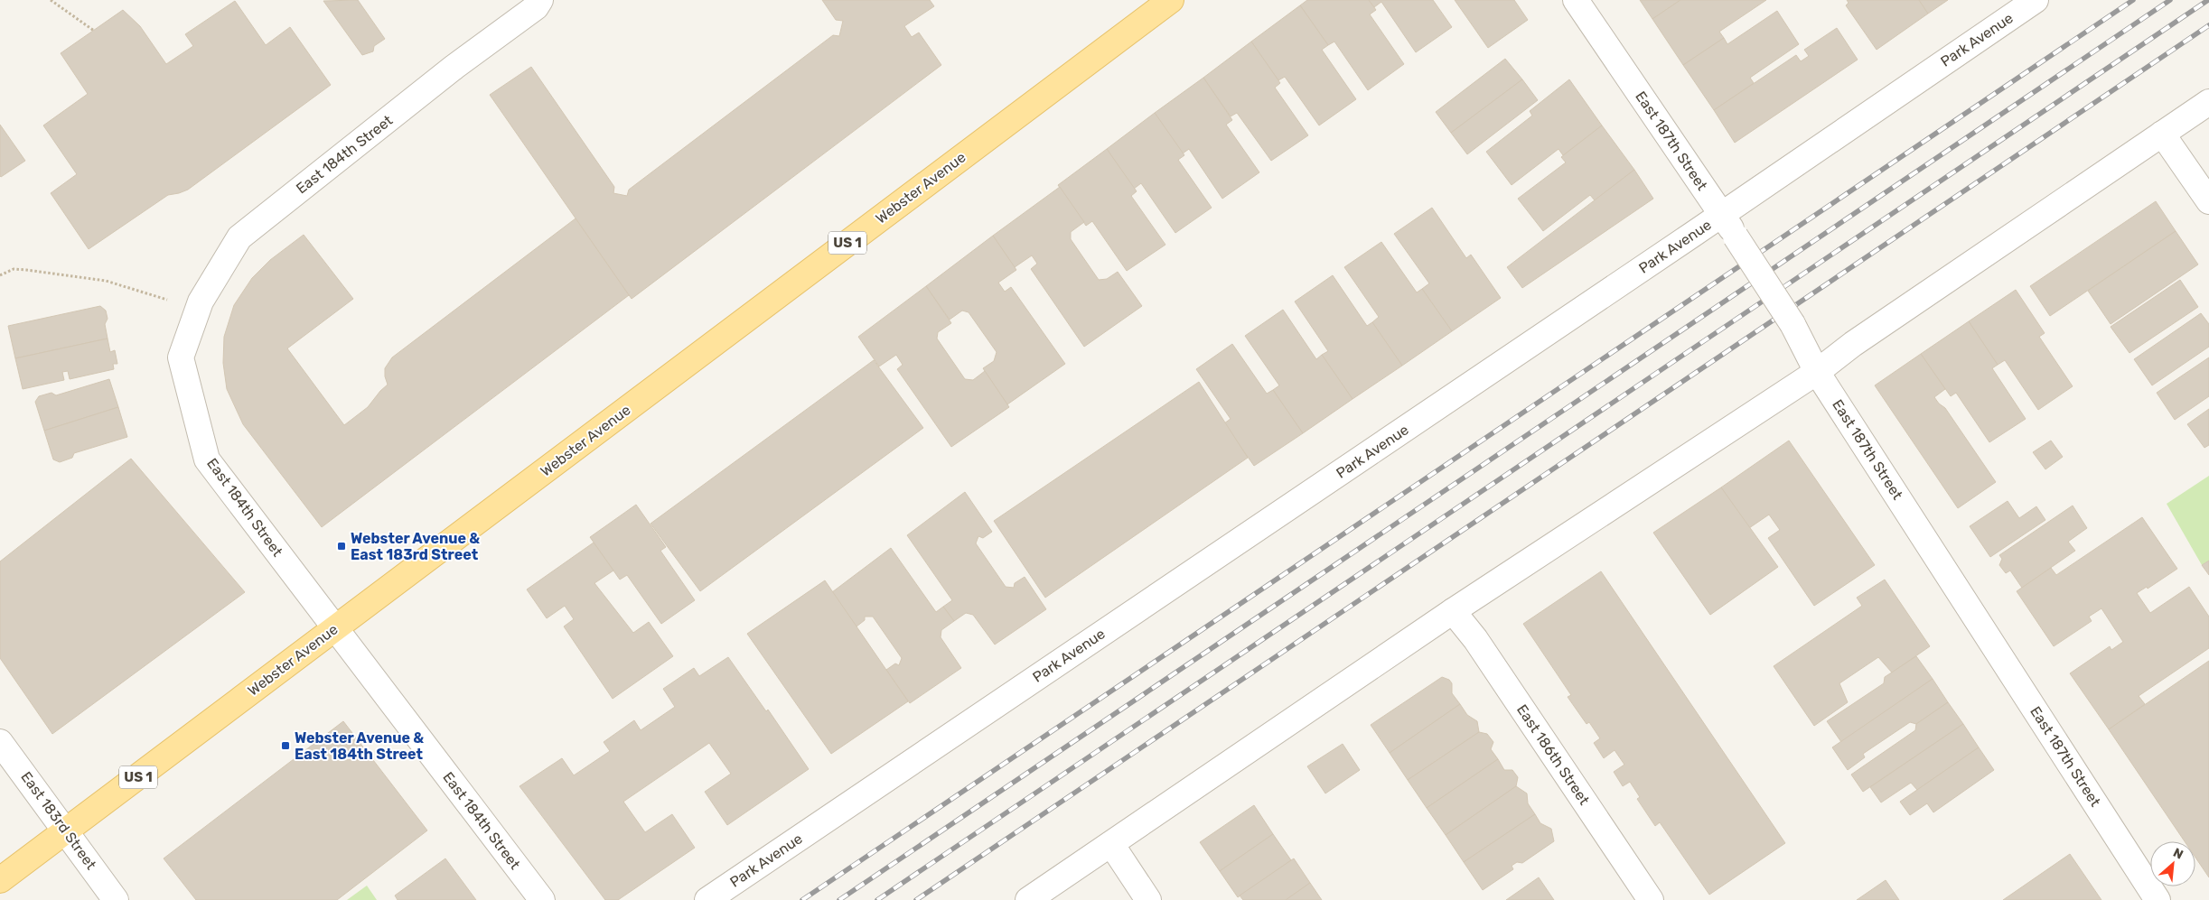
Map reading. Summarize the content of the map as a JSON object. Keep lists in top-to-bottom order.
{
  "streets": {
    "main road": ["Webster Avenue", "US 1"],
    "street": [
      "Park Avenue",
      "East 187th Street",
      "East 184th Street",
      "East 186th Street",
      "East 183rd Street"
    ]
  },
  "crossings": [
    ["Park Avenue", "East 187th Street"],
    ["East 184th Street", "Webster Avenue"],
    ["Webster Avenue", "East 183rd Street"]
  ],
  "places": {
    "transit": ["Webster Avenue & East 183rd Street", "Webster Avenue & East 184th Street"]
  },
  "north": "top right"
}
